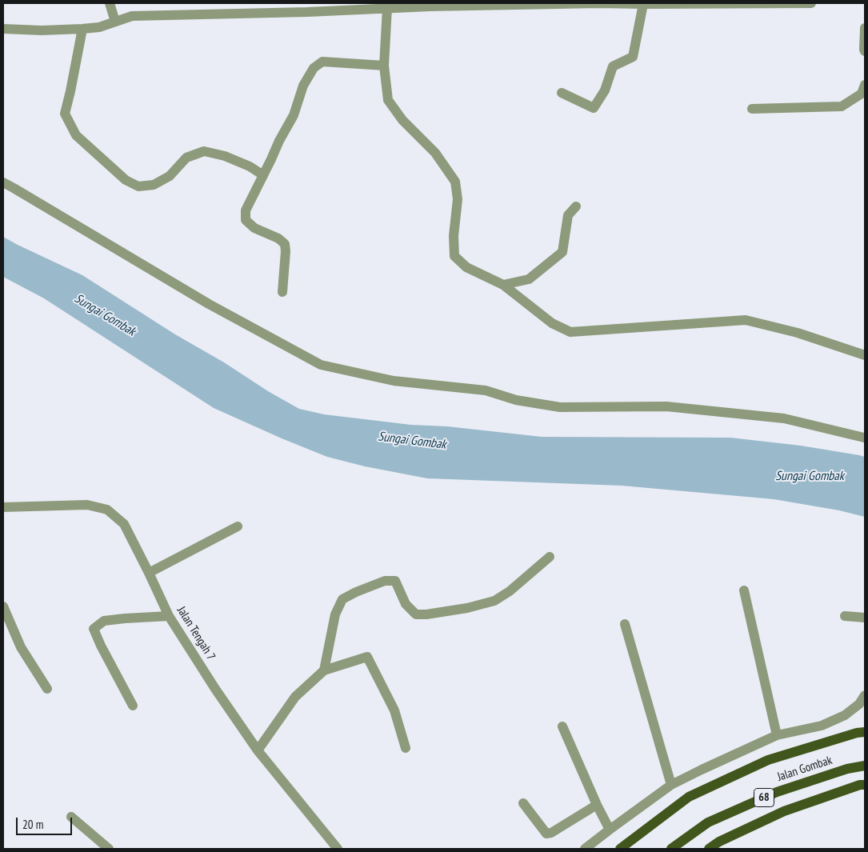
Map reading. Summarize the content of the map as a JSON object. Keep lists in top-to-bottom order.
{
  "streets": {
    "main road": ["Jalan Gombak", "68"],
    "street": ["Jalan Tengah 7"]
  },
  "water": ["Sungai Gombak"],
  "scale_bar": "20 m"
}
